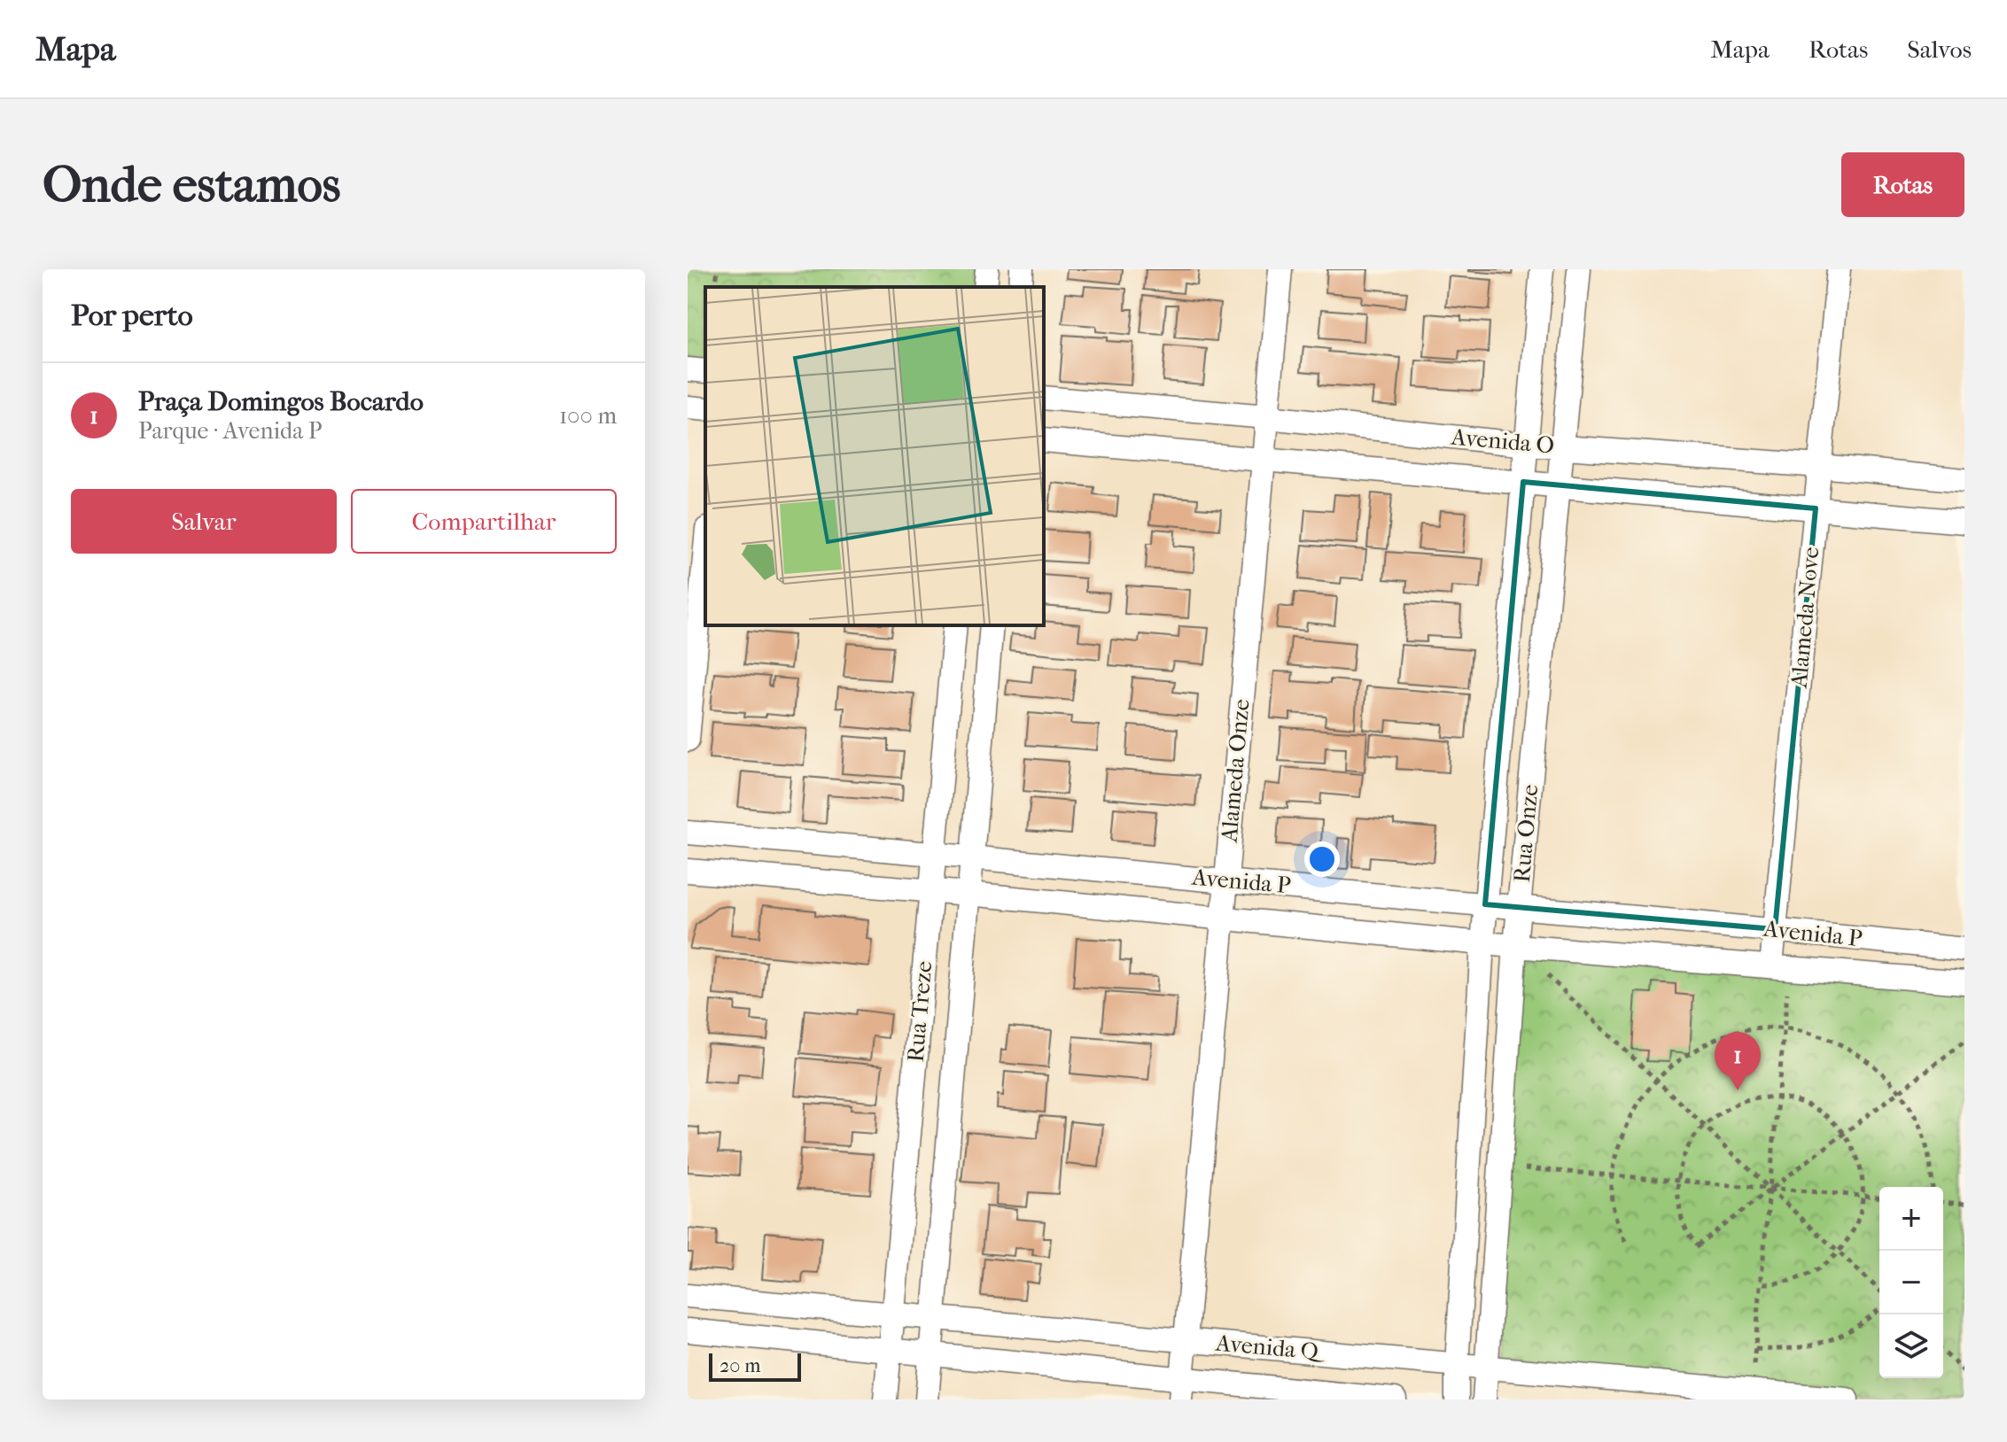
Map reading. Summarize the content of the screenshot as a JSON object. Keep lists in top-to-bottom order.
{
  "streets": {
    "street": [
      "Avenida O",
      "Alameda Nove",
      "Alameda Onze",
      "Rua Onze",
      "Avenida P",
      "Rua Treze",
      "Avenida Q"
    ]
  },
  "crossings": [
    ["Avenida O", "Alameda Nove"],
    ["Avenida O", "Alameda Onze"],
    ["Avenida O", "Rua Onze"],
    ["Alameda Nove", "Avenida P"],
    ["Alameda Onze", "Avenida P"],
    ["Alameda Onze", "Avenida Q"],
    ["Rua Onze", "Avenida P"],
    ["Rua Onze", "Avenida Q"],
    ["Avenida P", "Rua Treze"],
    ["Rua Treze", "Avenida Q"]
  ],
  "scale_bar": "20 m",
  "page": {
    "header": "Mapa",
    "nav": ["Mapa", "Rotas", "Salvos"],
    "buttons": [
      "Rotas",
      ["Salvar", "Compartilhar"]
    ],
    "title": "Onde estamos",
    "heading": "Por perto",
    "list": [
      {
        "mark": "1",
        "name": "Praça Domingos Bocardo",
        "note": "Parque · Avenida P",
        "value": "100 m"
      }
    ],
    "pins": "1",
    "map_buttons": ["+", "−"],
    "scale": "20 m"
  }
}
